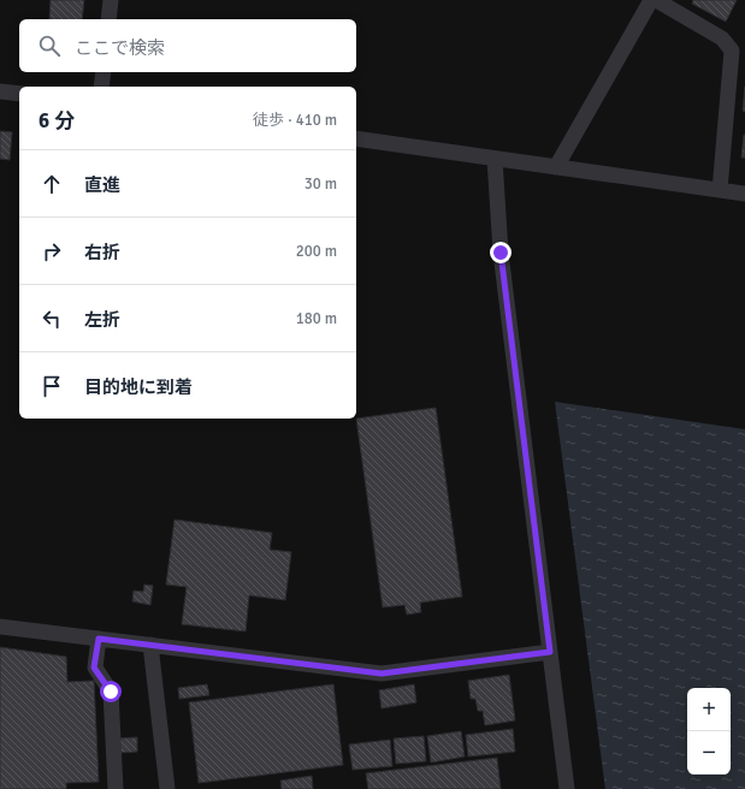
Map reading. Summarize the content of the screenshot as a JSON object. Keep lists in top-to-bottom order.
{
  "page": {
    "search": "ここで検索",
    "heading": ["6 分", "徒歩 · 410 m"],
    "list": [
      ["直進", "30 m"],
      ["右折", "200 m"],
      ["左折", "180 m"],
      "目的地に到着"
    ],
    "map_buttons": ["+", "−"]
  }
}
